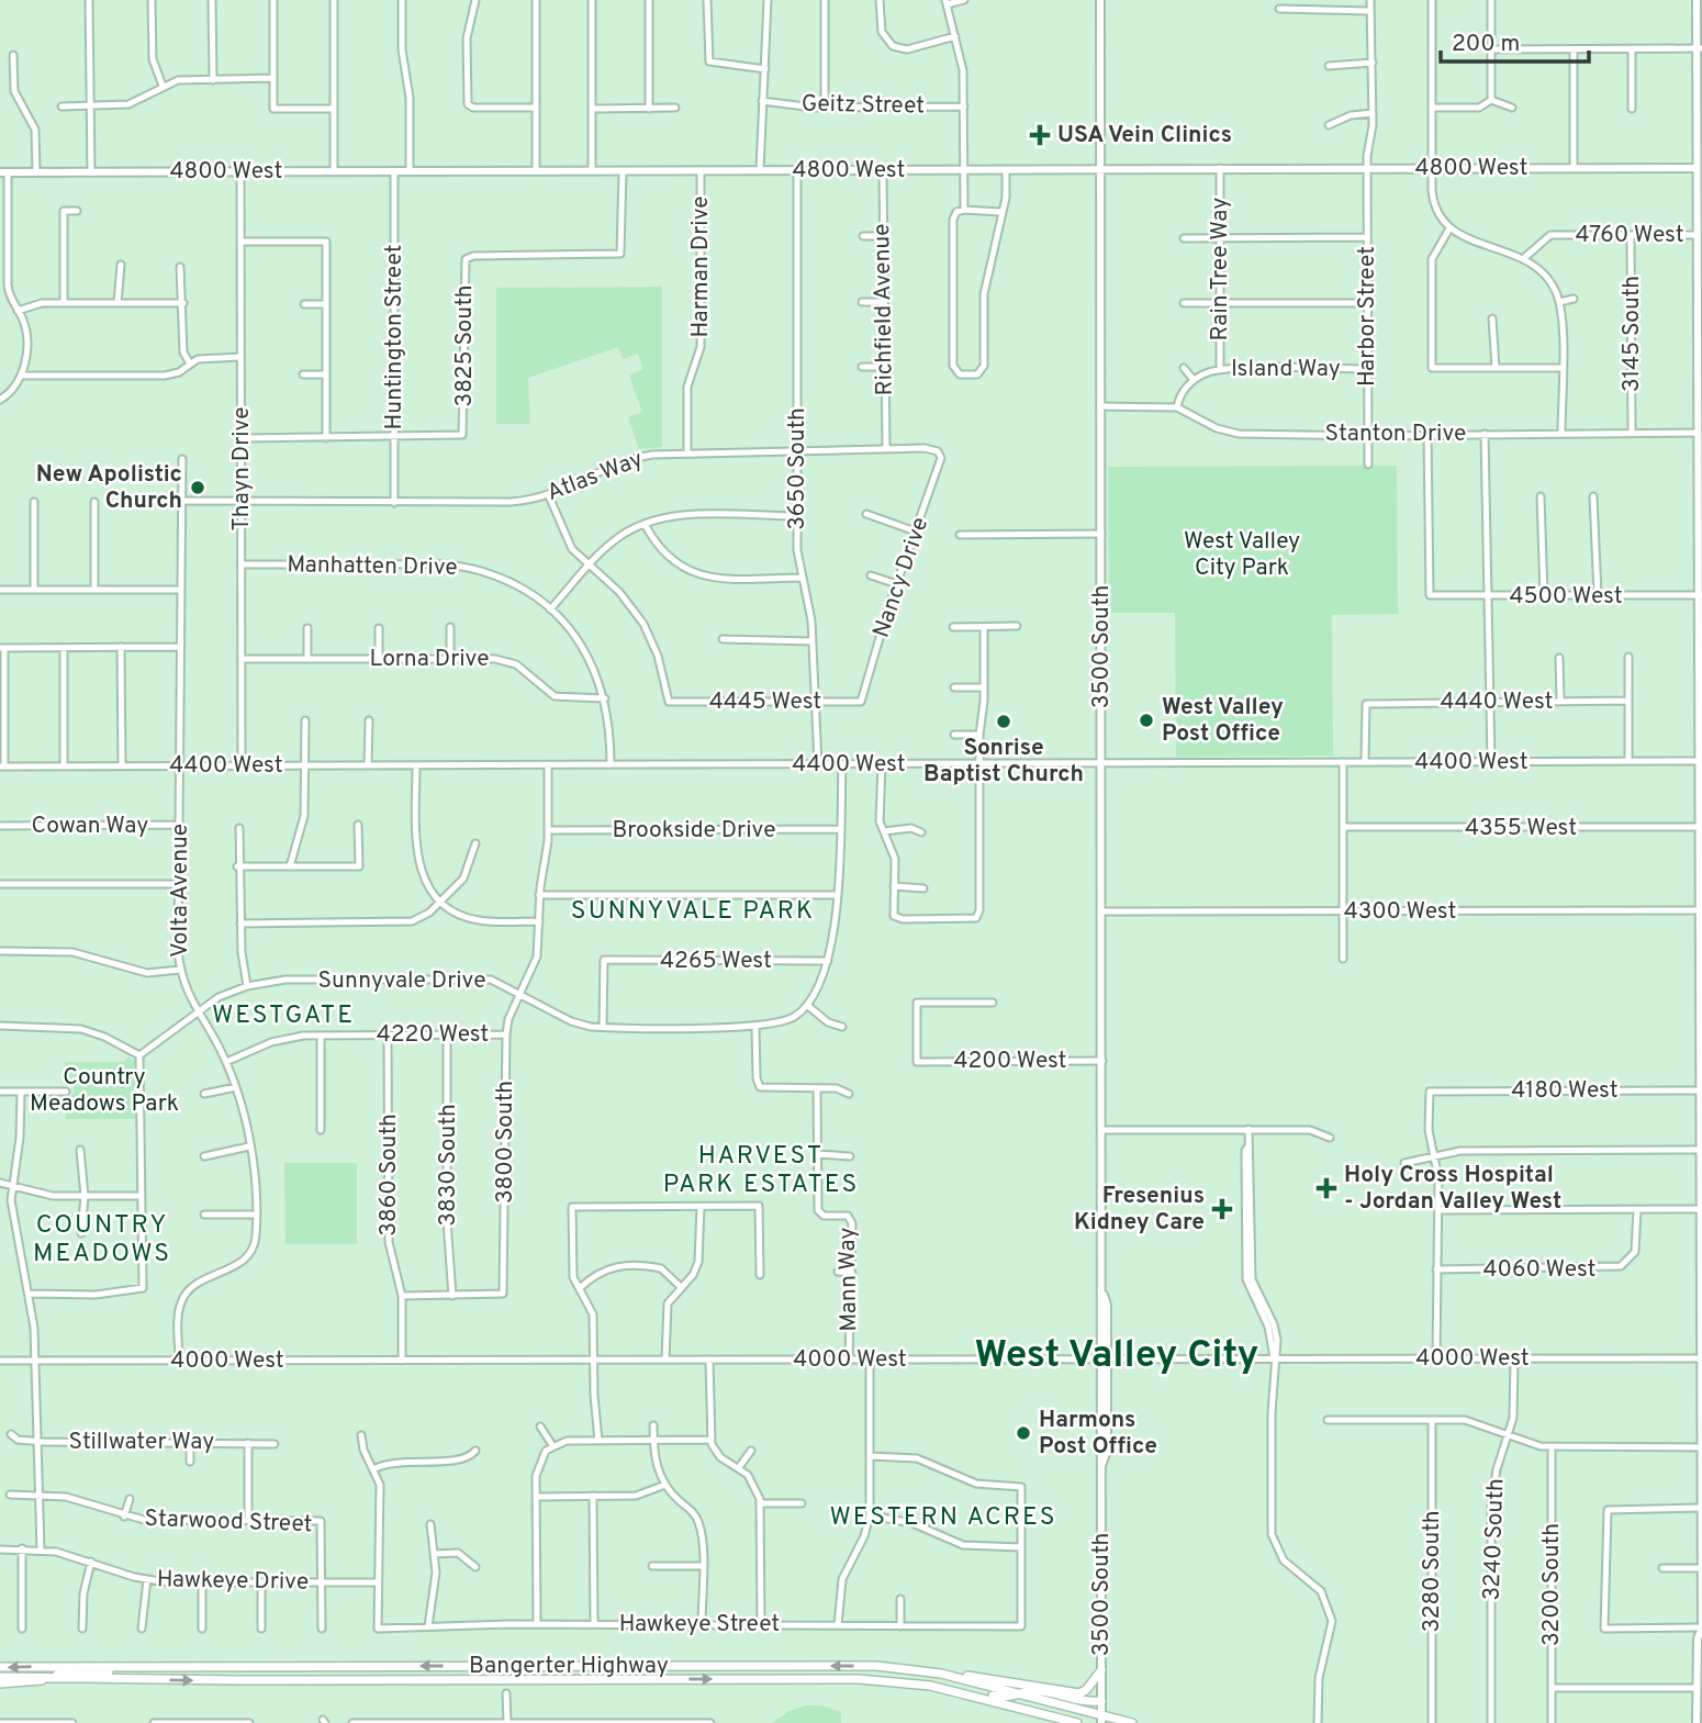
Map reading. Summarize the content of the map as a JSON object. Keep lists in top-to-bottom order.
{
  "streets": {
    "highway": ["Bangerter Highway"],
    "main road": ["4800 West", "3500 South"],
    "street": [
      "Geitz Street",
      "4760 West",
      "Harman Drive",
      "Rain Tree Way",
      "Richfield Avenue",
      "Harbor Street",
      "3145 South",
      "Huntington Street",
      "3825 South",
      "Island Way",
      "Stanton Drive",
      "Thayn Drive",
      "3650 South",
      "Atlas Way",
      "Manhatten Drive",
      "Nancy Drive",
      "4500 West",
      "Lorna Drive",
      "4445 West",
      "4440 West",
      "4400 West",
      "Cowan Way",
      "4355 West",
      "Brookside Drive",
      "Volta Avenue",
      "4300 West",
      "4265 West",
      "Sunnyvale Drive",
      "4220 West",
      "4200 West",
      "4180 West",
      "3800 South",
      "3830 South",
      "3860 South",
      "4060 West",
      "Mann Way",
      "4000 West",
      "Stillwater Way",
      "Starwood Street",
      "3240 South",
      "3280 South",
      "Hawkeye Drive",
      "3200 South",
      "Hawkeye Street"
    ]
  },
  "crossings": [
    ["4800 West", "Harman Drive"],
    ["4800 West", "Rain Tree Way"],
    ["4800 West", "Richfield Avenue"],
    ["4800 West", "Harbor Street"],
    ["4800 West", "Huntington Street"],
    ["4800 West", "3825 South"],
    ["4800 West", "Thayn Drive"],
    ["4800 West", "3650 South"],
    ["4800 West", "3500 South"],
    ["4760 West", "3145 South"],
    ["Harman Drive", "Atlas Way"],
    ["Rain Tree Way", "Island Way"],
    ["Richfield Avenue", "Atlas Way"],
    ["Harbor Street", "Island Way"],
    ["Harbor Street", "Stanton Drive"],
    ["3145 South", "Stanton Drive"],
    ["Huntington Street", "3825 South"],
    ["Huntington Street", "Atlas Way"],
    ["Stanton Drive", "4500 West"],
    ["Stanton Drive", "3500 South"],
    ["Thayn Drive", "Atlas Way"],
    ["Thayn Drive", "Manhatten Drive"],
    ["Thayn Drive", "Lorna Drive"],
    ["Thayn Drive", "4400 West"],
    ["3650 South", "Atlas Way"],
    ["3650 South", "4445 West"],
    ["3650 South", "4400 West"],
    ["Atlas Way", "Nancy Drive"],
    ["Atlas Way", "Volta Avenue"],
    ["Manhatten Drive", "Lorna Drive"],
    ["Manhatten Drive", "4400 West"],
    ["Nancy Drive", "4445 West"],
    ["3500 South", "4400 West"],
    ["3500 South", "4300 West"],
    ["3500 South", "4200 West"],
    ["3500 South", "4000 West"],
    ["3500 South", "Bangerter Highway"],
    ["4440 West", "4400 West"],
    ["4400 West", "Volta Avenue"],
    ["4400 West", "3800 South"],
    ["Cowan Way", "Volta Avenue"],
    ["Brookside Drive", "3800 South"],
    ["Volta Avenue", "Sunnyvale Drive"],
    ["Volta Avenue", "4220 West"],
    ["Volta Avenue", "4000 West"],
    ["4265 West", "Sunnyvale Drive"],
    ["Sunnyvale Drive", "3800 South"],
    ["4220 West", "3800 South"],
    ["4220 West", "3830 South"],
    ["4220 West", "3860 South"],
    ["3800 South", "3830 South"],
    ["3860 South", "4000 West"],
    ["Mann Way", "4000 West"],
    ["4000 West", "3240 South"],
    ["Starwood Street", "Hawkeye Drive"],
    ["Hawkeye Drive", "Hawkeye Street"]
  ],
  "districts": [
    "SUNNYVALE PARK",
    "WESTGATE",
    "HARVEST PARK ESTATES",
    "COUNTRY MEADOWS",
    "West Valley City",
    "WESTERN ACRES"
  ],
  "parks": ["West Valley City Park", "Country Meadows Park"],
  "places": {
    "health": ["USA Vein Clinics", "Holy Cross Hospital - Jordan Valley West", "Fresenius Kidney Care"],
    "other": [
      "New Apolistic Church",
      "West Valley Post Office",
      "Sonrise Baptist Church",
      "Harmons Post Office"
    ]
  },
  "scale_bar": "200 m"
}
